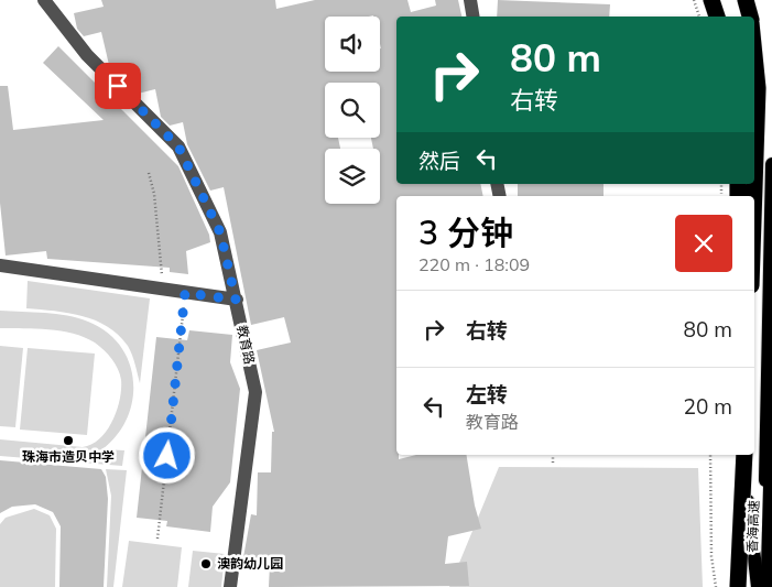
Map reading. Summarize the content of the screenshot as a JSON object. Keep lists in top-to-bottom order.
{
  "streets": {
    "highway": ["香海高速"],
    "street": ["教育路"]
  },
  "places": ["珠海市造贝中学", "澳韵幼儿园"],
  "page": {
    "turn": ["80 m", "右转"],
    "then": "然后",
    "heading": ["3 分钟", "220 m · 18:09"],
    "list": [
      {
        "name": "右转",
        "value": "80 m"
      },
      {
        "name": "左转",
        "note": "教育路",
        "value": "20 m"
      }
    ]
  }
}
